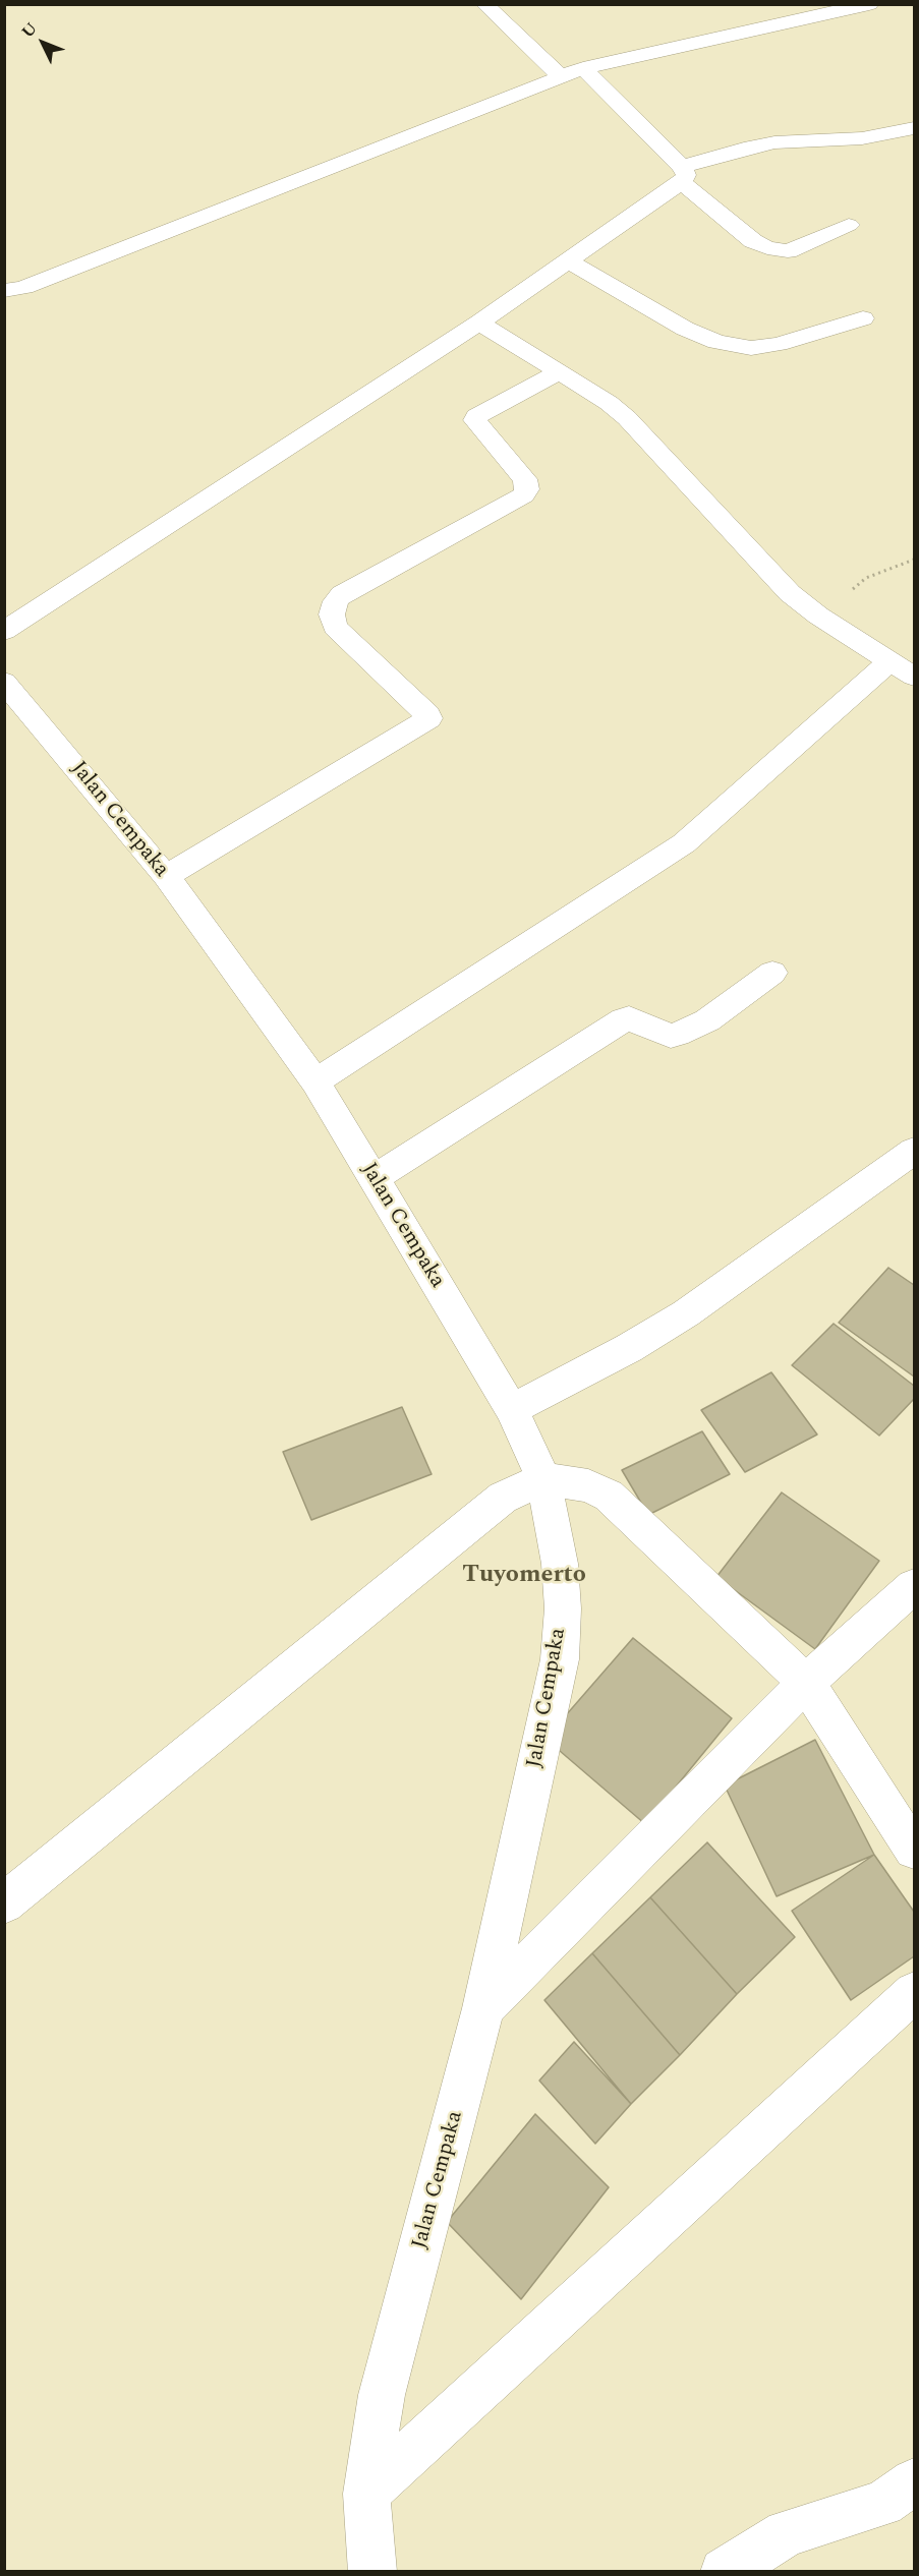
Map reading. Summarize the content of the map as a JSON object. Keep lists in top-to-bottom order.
{
  "streets": {
    "street": ["Jalan Cempaka"]
  },
  "districts": ["Tuyomerto"],
  "north": "top left"
}
